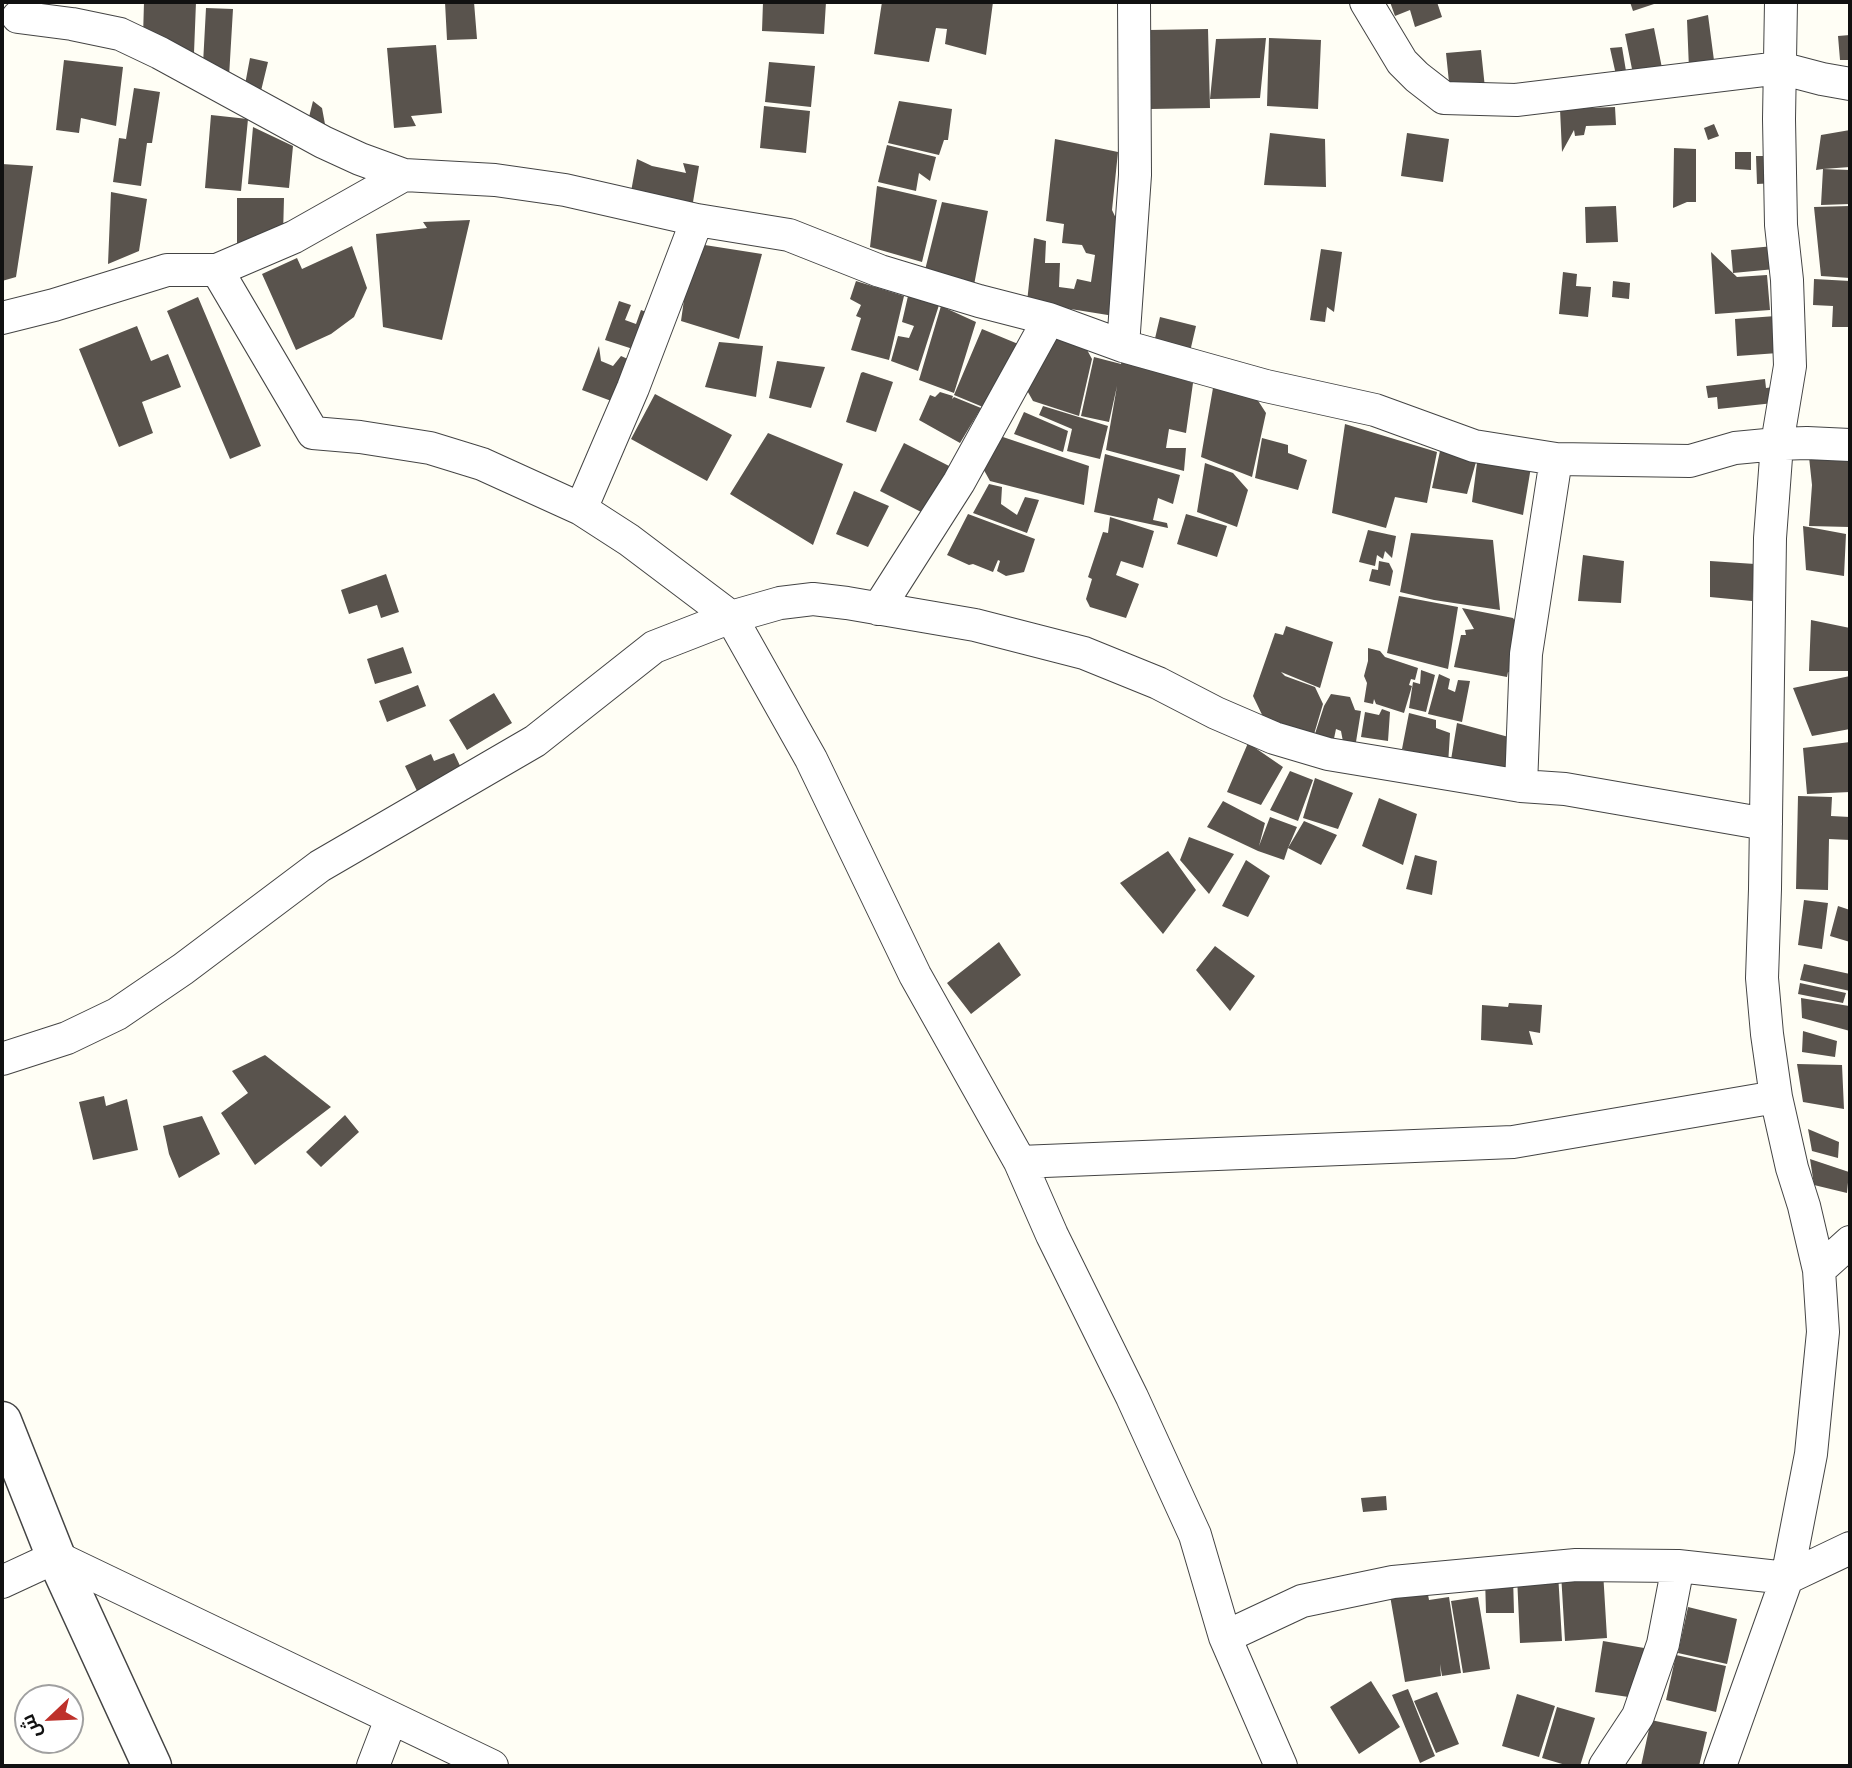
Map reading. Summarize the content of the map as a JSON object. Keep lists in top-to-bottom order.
{
  "north": "bottom left"
}
